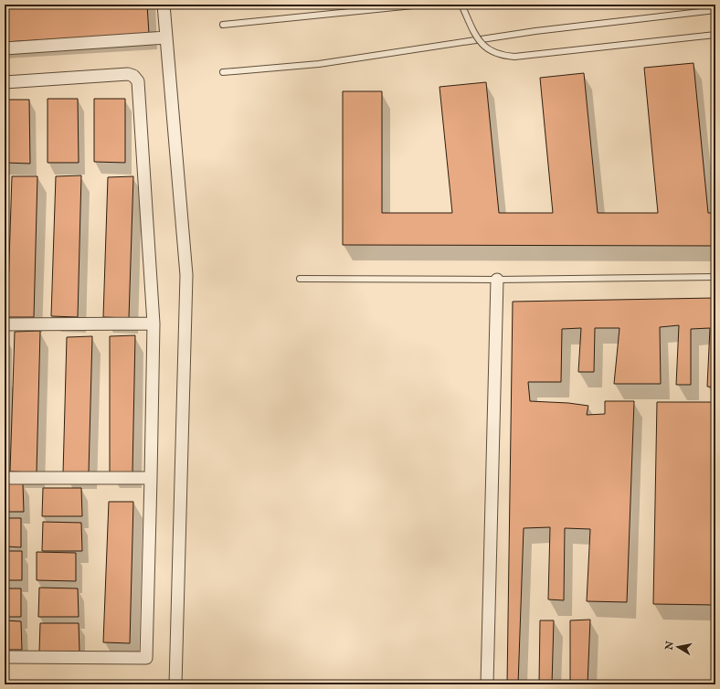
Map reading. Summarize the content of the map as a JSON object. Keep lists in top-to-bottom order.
{
  "north": "left"
}
